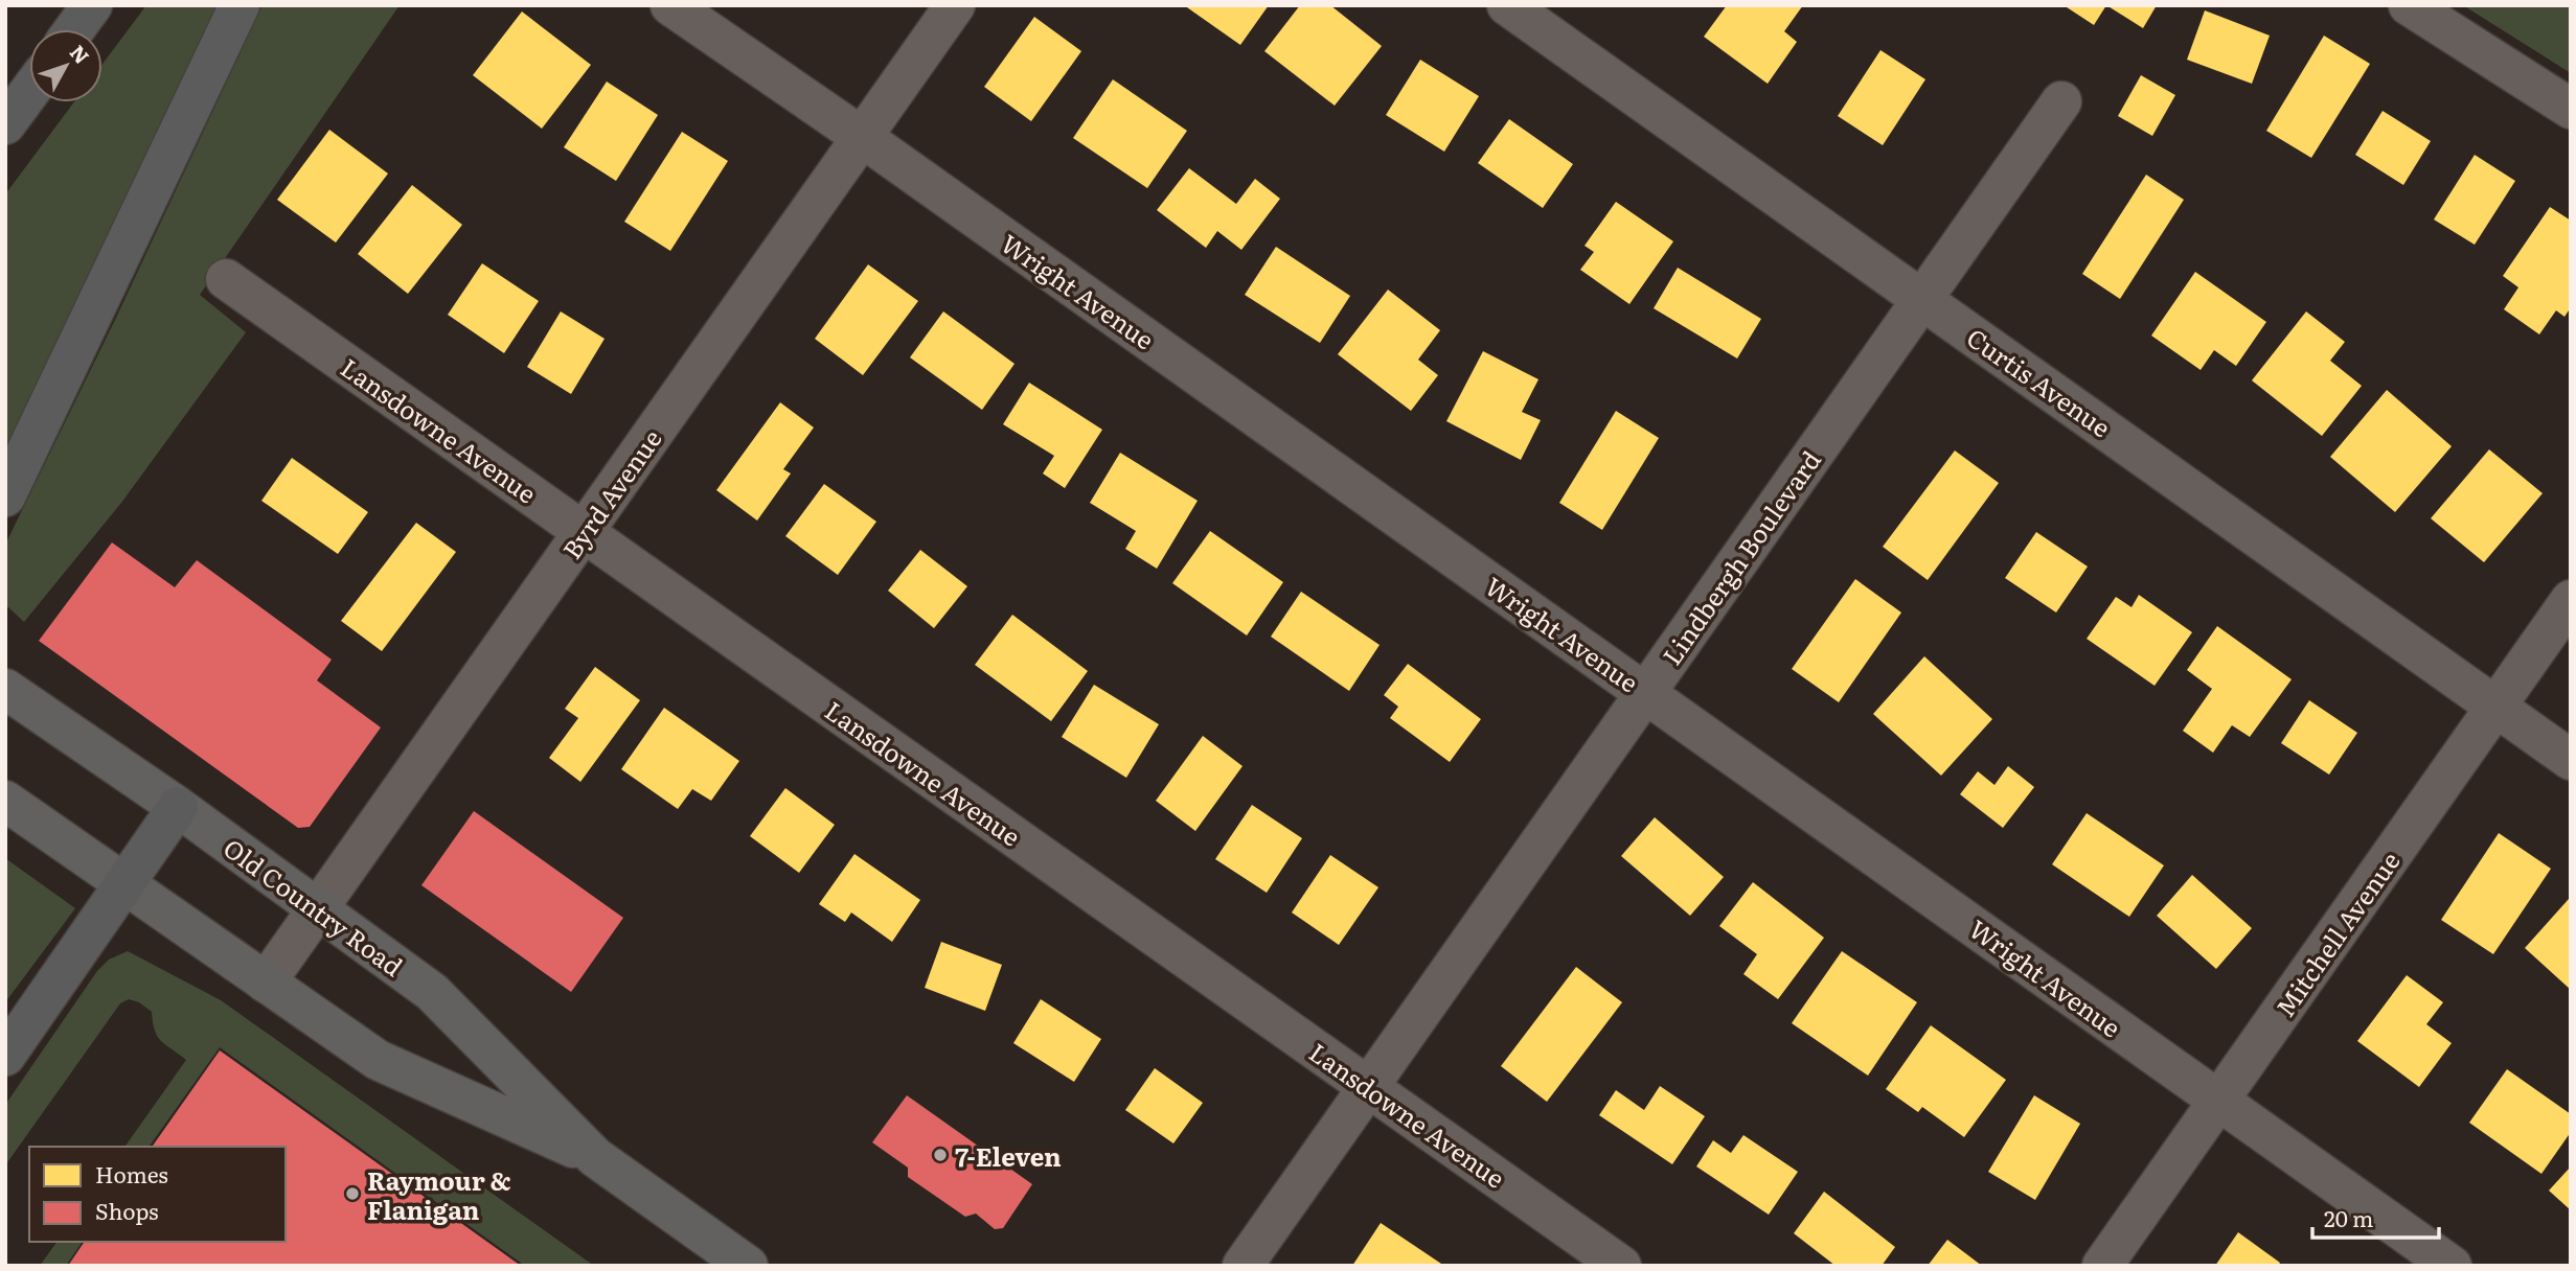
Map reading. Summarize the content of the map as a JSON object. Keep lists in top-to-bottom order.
{
  "streets": {
    "main road": ["Old Country Road"],
    "street": [
      "Wright Avenue",
      "Curtis Avenue",
      "Lansdowne Avenue",
      "Byrd Avenue",
      "Lindbergh Boulevard",
      "Mitchell Avenue"
    ]
  },
  "crossings": [
    ["Wright Avenue", "Byrd Avenue"],
    ["Wright Avenue", "Lindbergh Boulevard"],
    ["Wright Avenue", "Mitchell Avenue"],
    ["Curtis Avenue", "Lindbergh Boulevard"],
    ["Curtis Avenue", "Mitchell Avenue"],
    ["Lansdowne Avenue", "Byrd Avenue"],
    ["Lansdowne Avenue", "Lindbergh Boulevard"],
    ["Byrd Avenue", "Old Country Road"]
  ],
  "places": ["7-Eleven", "Raymour & Flanigan"],
  "legend": ["Homes", "Shops"],
  "scale_bar": "20 m",
  "north": "top right"
}
